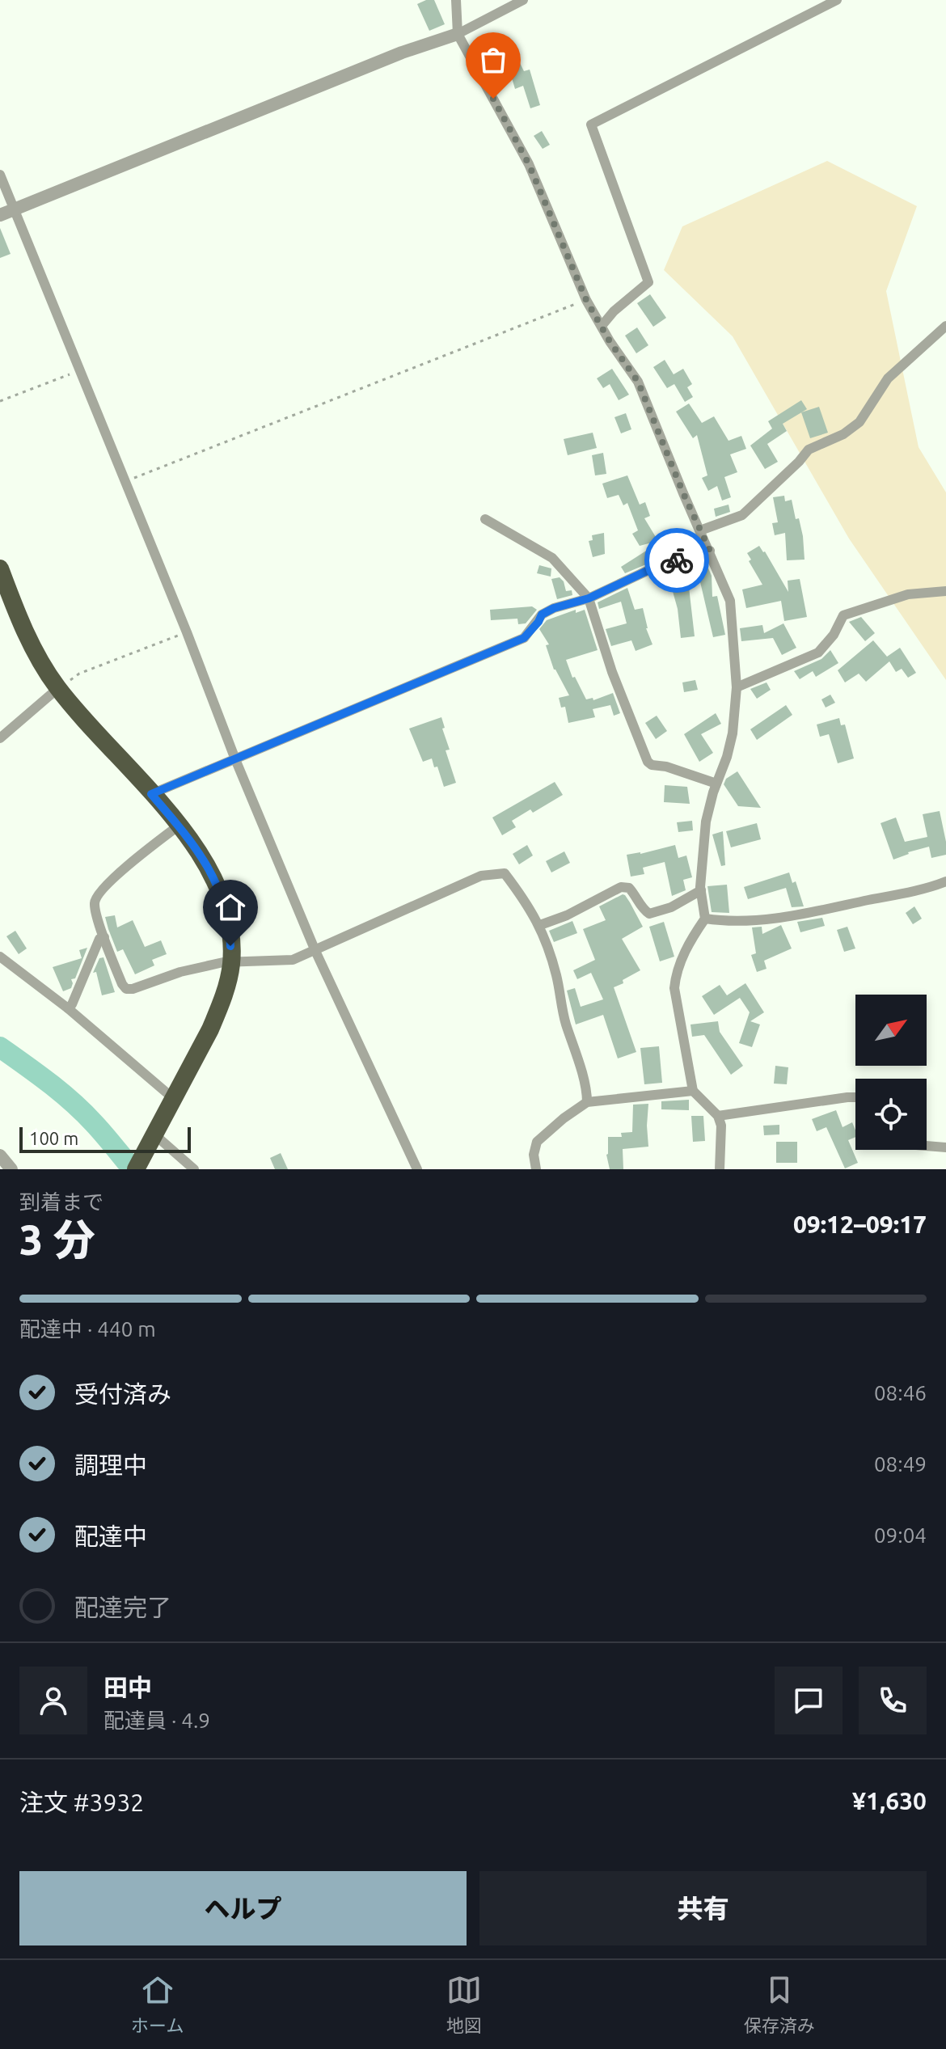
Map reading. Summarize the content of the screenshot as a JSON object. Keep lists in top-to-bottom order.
{
  "scale_bar": "100 m",
  "north": "top right",
  "page": {
    "scale": "100 m",
    "heading": ["3 分", "到着まで", "09:12–09:17"],
    "panel": [
      "田中",
      "配達員 · 4.9",
      "注文 #3932",
      "¥1,630"
    ],
    "bar": "配達中 · 440 m",
    "list": [
      ["受付済み", "08:46"],
      ["調理中", "08:49"],
      ["配達中", "09:04"],
      "配達完了"
    ],
    "buttons": ["ヘルプ", "共有"],
    "tabs": ["ホーム", "地図", "保存済み"]
  }
}
